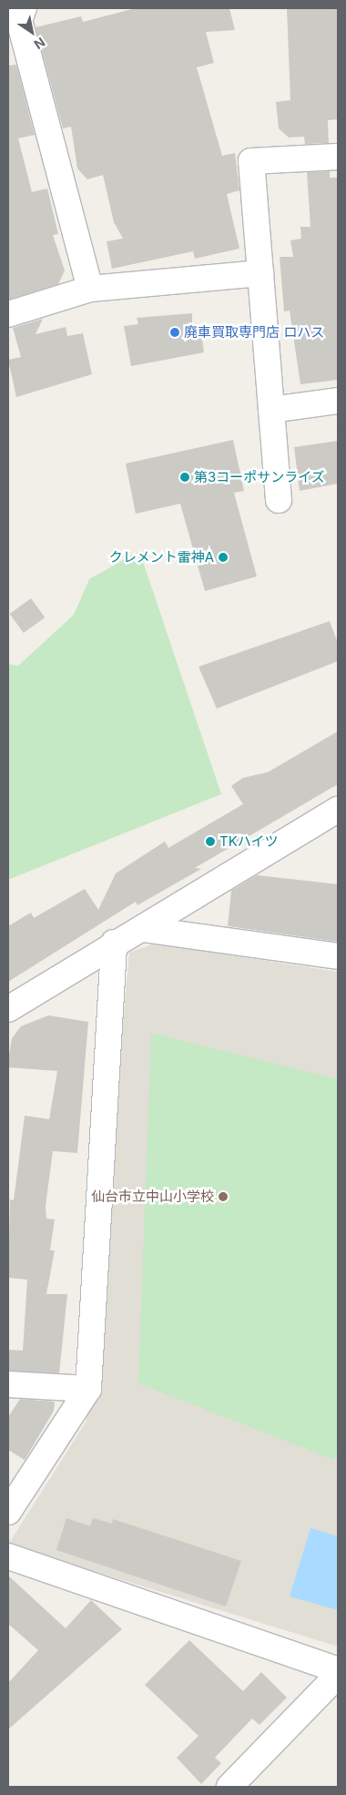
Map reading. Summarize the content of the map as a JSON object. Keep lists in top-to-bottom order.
{
  "places": [
    "廃車買取専門店 ロハス",
    "第3コーポサンライズ",
    "クレメント雷神A",
    "TKハイツ",
    "仙台市立中山小学校"
  ],
  "north": "bottom right"
}
